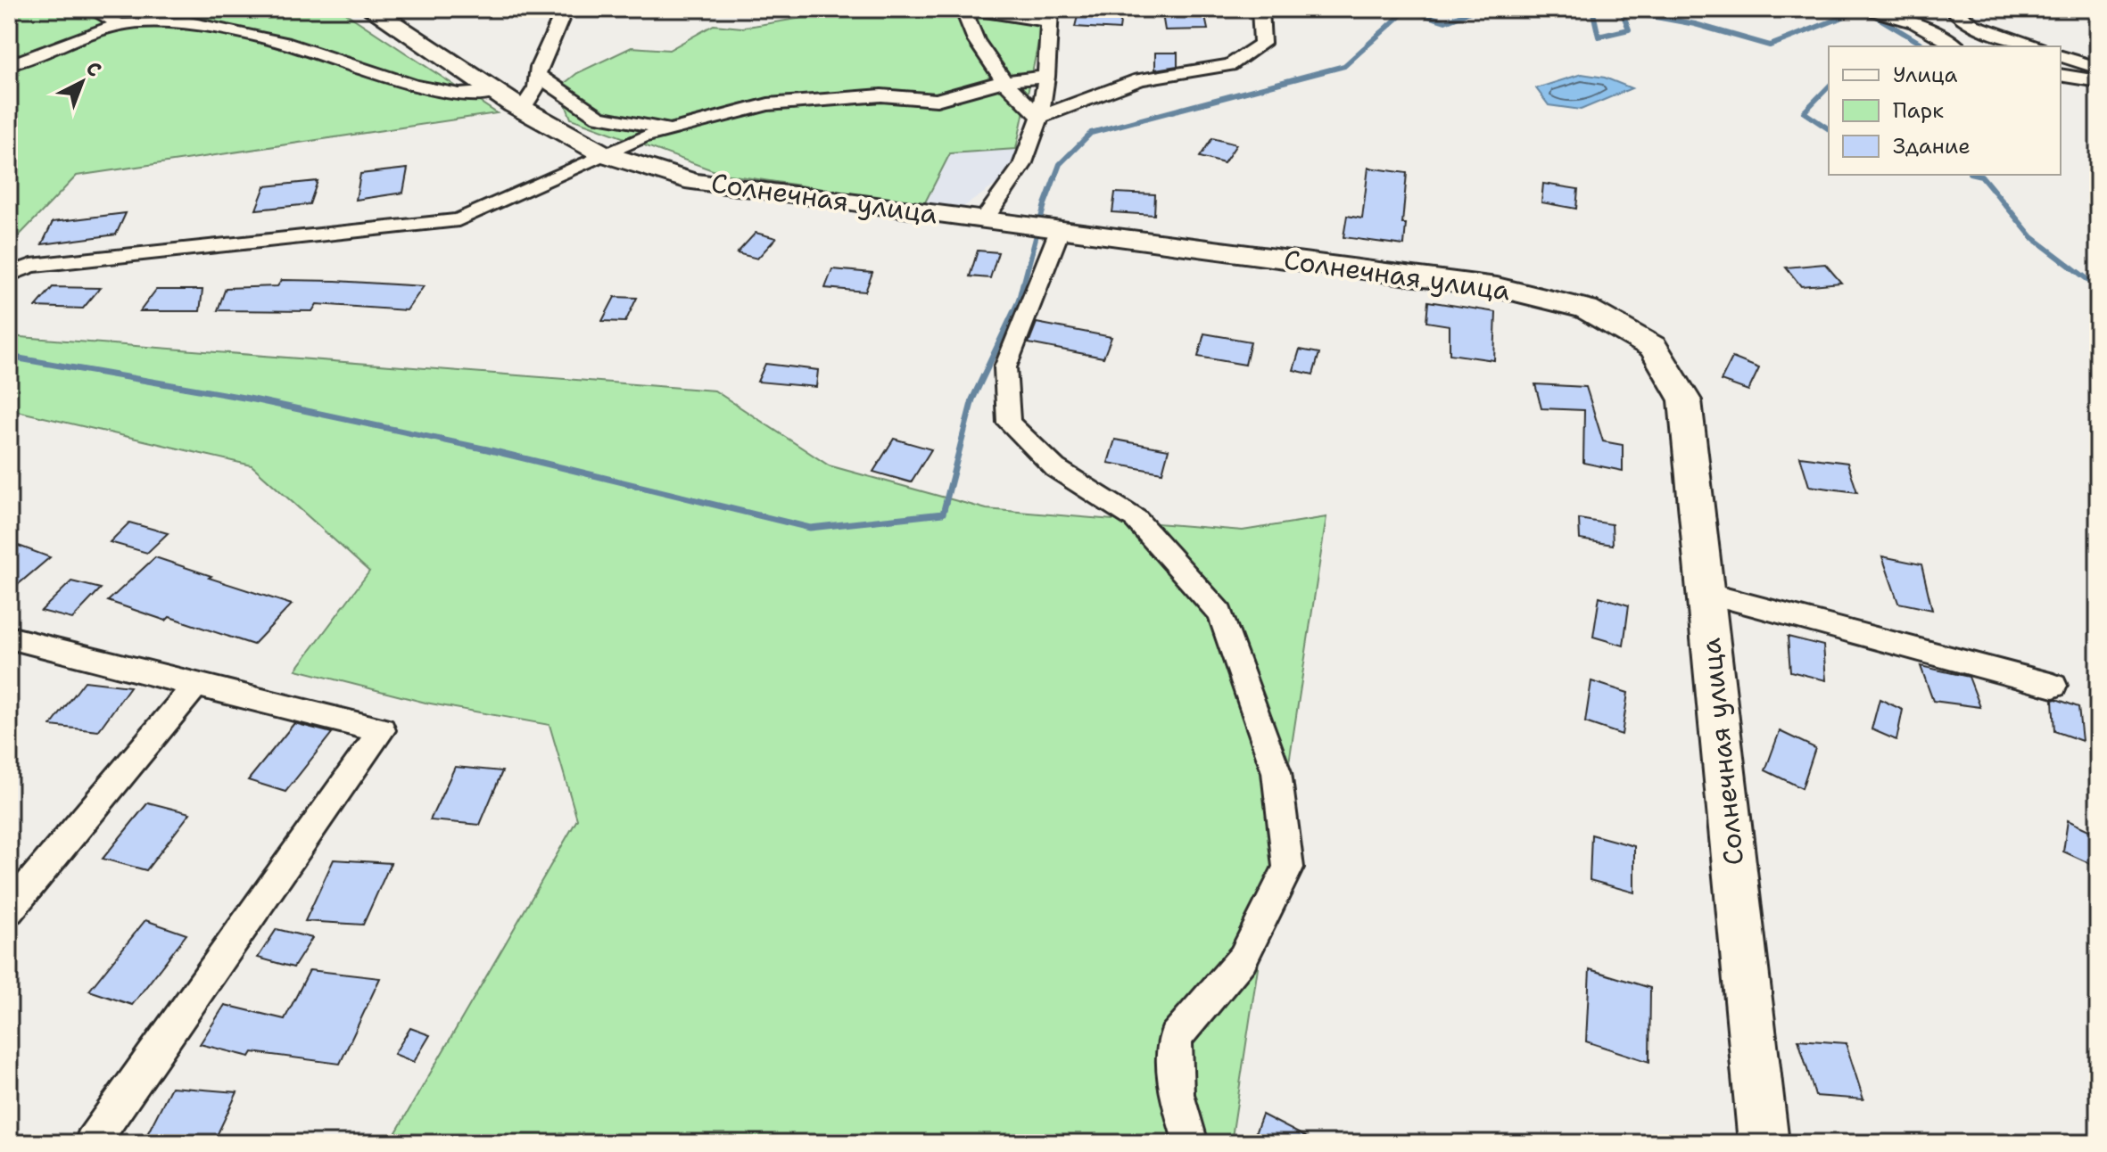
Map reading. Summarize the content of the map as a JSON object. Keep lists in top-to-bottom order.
{
  "streets": {
    "street": ["Солнечная улица"]
  },
  "legend": ["Улица", "Парк", "Здание"],
  "north": "top right"
}
